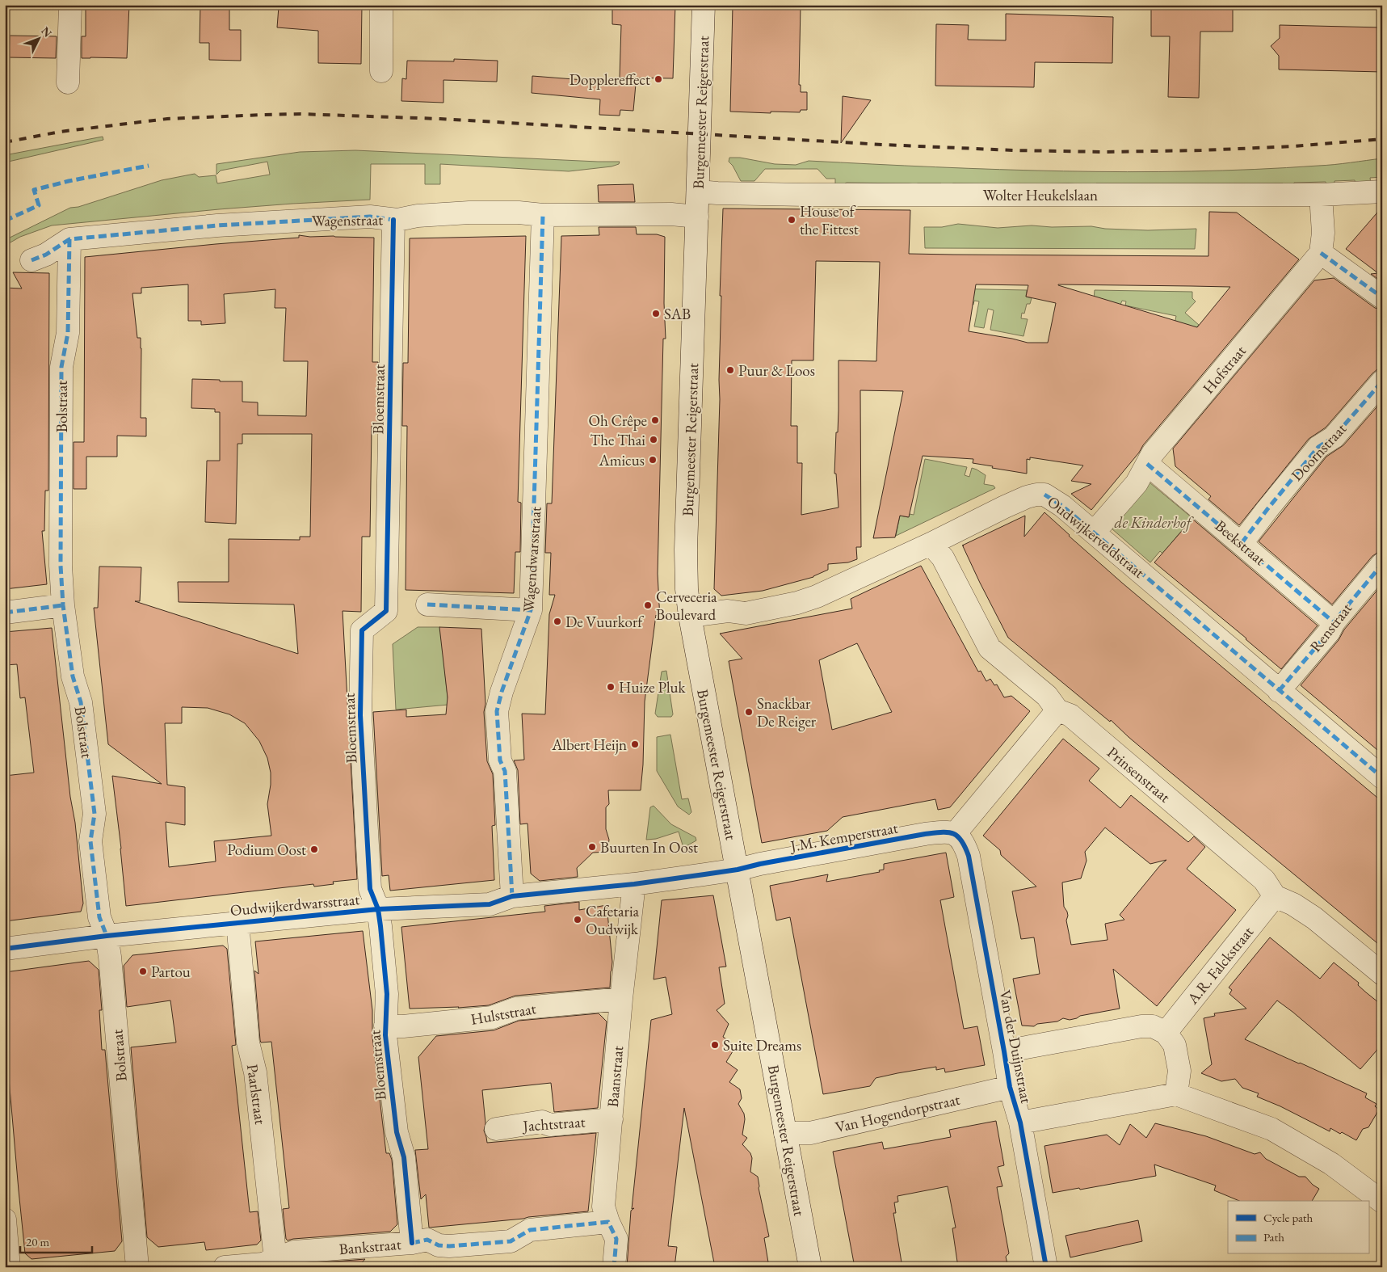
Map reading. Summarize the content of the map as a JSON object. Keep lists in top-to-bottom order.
{
  "streets": {
    "street": [
      "Burgemeester Reigerstraat",
      "Wolter Heukelslaan",
      "Wagenstraat",
      "Hofstraat",
      "Bloemstraat",
      "Bolstraat",
      "Doornstraat",
      "Oudwijkerveldstraat",
      "Beekstraat",
      "Wagendwarsstraat",
      "Renstraat",
      "Prinsenstraat",
      "J.M. Kemperstraat",
      "Oudwijkerdwarsstraat",
      "A.R. Falckstraat",
      "Hulststraat",
      "Van der Duijnstraat",
      "Baanstraat",
      "Paarlstraat",
      "Van Hogendorpstraat",
      "Jachtstraat",
      "Bankstraat"
    ]
  },
  "crossings": [
    ["Burgemeester Reigerstraat", "Wolter Heukelslaan"],
    ["Burgemeester Reigerstraat", "Wagenstraat"],
    ["Burgemeester Reigerstraat", "Oudwijkerveldstraat"],
    ["Burgemeester Reigerstraat", "J.M. Kemperstraat"],
    ["Burgemeester Reigerstraat", "Van Hogendorpstraat"],
    ["Wagenstraat", "Bloemstraat"],
    ["Wagenstraat", "Bolstraat"],
    ["Wagenstraat", "Wagendwarsstraat"],
    ["Hofstraat", "Oudwijkerveldstraat"],
    ["Hofstraat", "Beekstraat"],
    ["Bloemstraat", "Oudwijkerdwarsstraat"],
    ["Bloemstraat", "Hulststraat"],
    ["Bloemstraat", "Bankstraat"],
    ["Bolstraat", "Oudwijkerdwarsstraat"],
    ["Doornstraat", "Beekstraat"],
    ["Oudwijkerveldstraat", "Renstraat"],
    ["Oudwijkerveldstraat", "Prinsenstraat"],
    ["Beekstraat", "Renstraat"],
    ["Wagendwarsstraat", "Oudwijkerdwarsstraat"],
    ["Prinsenstraat", "A.R. Falckstraat"],
    ["J.M. Kemperstraat", "Van der Duijnstraat"],
    ["Oudwijkerdwarsstraat", "Baanstraat"],
    ["Oudwijkerdwarsstraat", "Paarlstraat"],
    ["Hulststraat", "Baanstraat"],
    ["Van der Duijnstraat", "Van Hogendorpstraat"],
    ["Baanstraat", "Jachtstraat"],
    ["Baanstraat", "Bankstraat"],
    ["Paarlstraat", "Bankstraat"]
  ],
  "parks": ["de Kinderhof"],
  "places": [
    "Dopplereffect",
    "House of the Fittest",
    "SAB",
    "Puur & Loos",
    "Oh Crêpe",
    "The Thai",
    "Amicus",
    "Cerveceria Boulevard",
    "De Vuurkorf",
    "Huize Pluk",
    "Snackbar De Reiger",
    "Albert Heijn",
    "Buurten In Oost",
    "Podium Oost",
    "Cafetaria Oudwijk",
    "Partou",
    "Suite Dreams"
  ],
  "legend": ["Cycle path", "Path"],
  "scale_bar": "20 m",
  "north": "top right"
}
